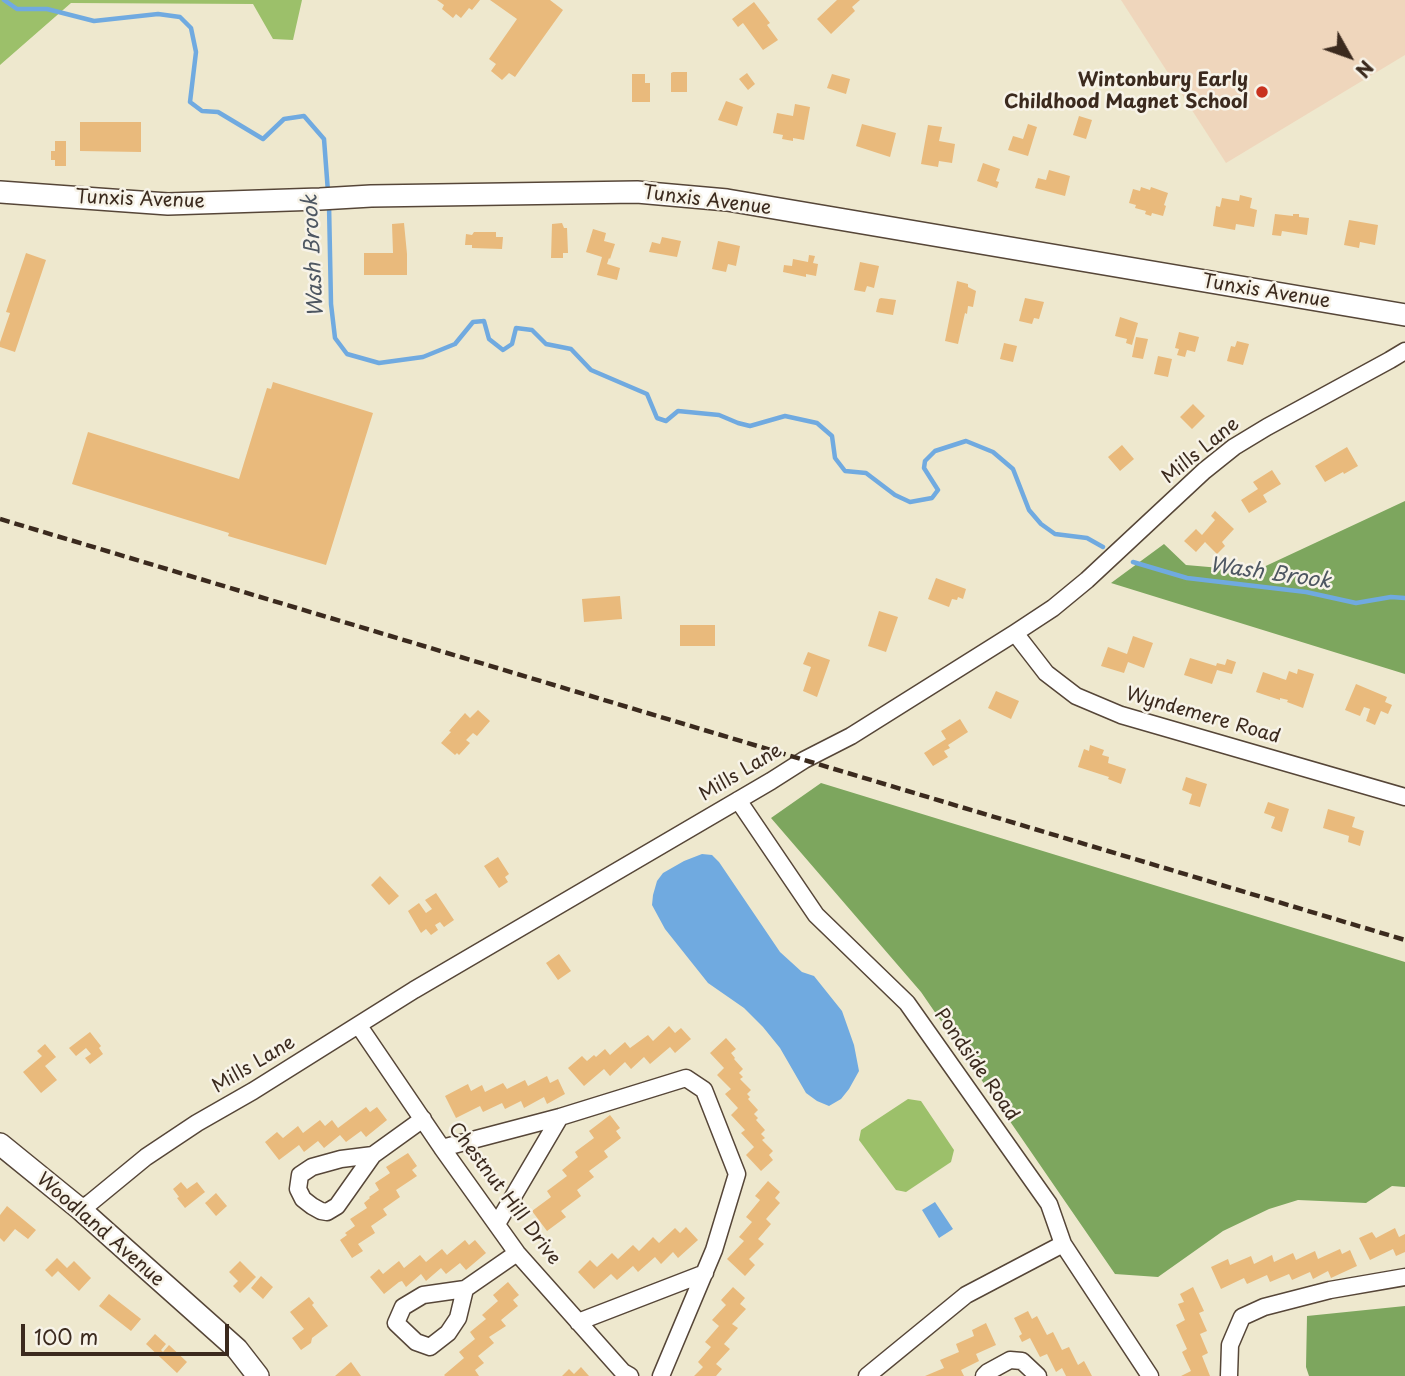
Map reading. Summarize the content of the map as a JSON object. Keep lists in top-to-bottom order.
{
  "streets": {
    "main road": ["Tunxis Avenue", "Woodland Avenue"],
    "street": [
      "Mills Lane",
      "Wyndemere Road",
      "Pondside Road",
      "Chestnut Hill Drive"
    ]
  },
  "crossings": [
    ["Mills Lane", "Wyndemere Road"],
    ["Mills Lane", "Pondside Road"],
    ["Mills Lane", "Chestnut Hill Drive"],
    ["Mills Lane", "Woodland Avenue"]
  ],
  "water": ["Wash Brook"],
  "places": ["Wintonbury Early Childhood Magnet School"],
  "scale_bar": "100 m",
  "north": "bottom right"
}
